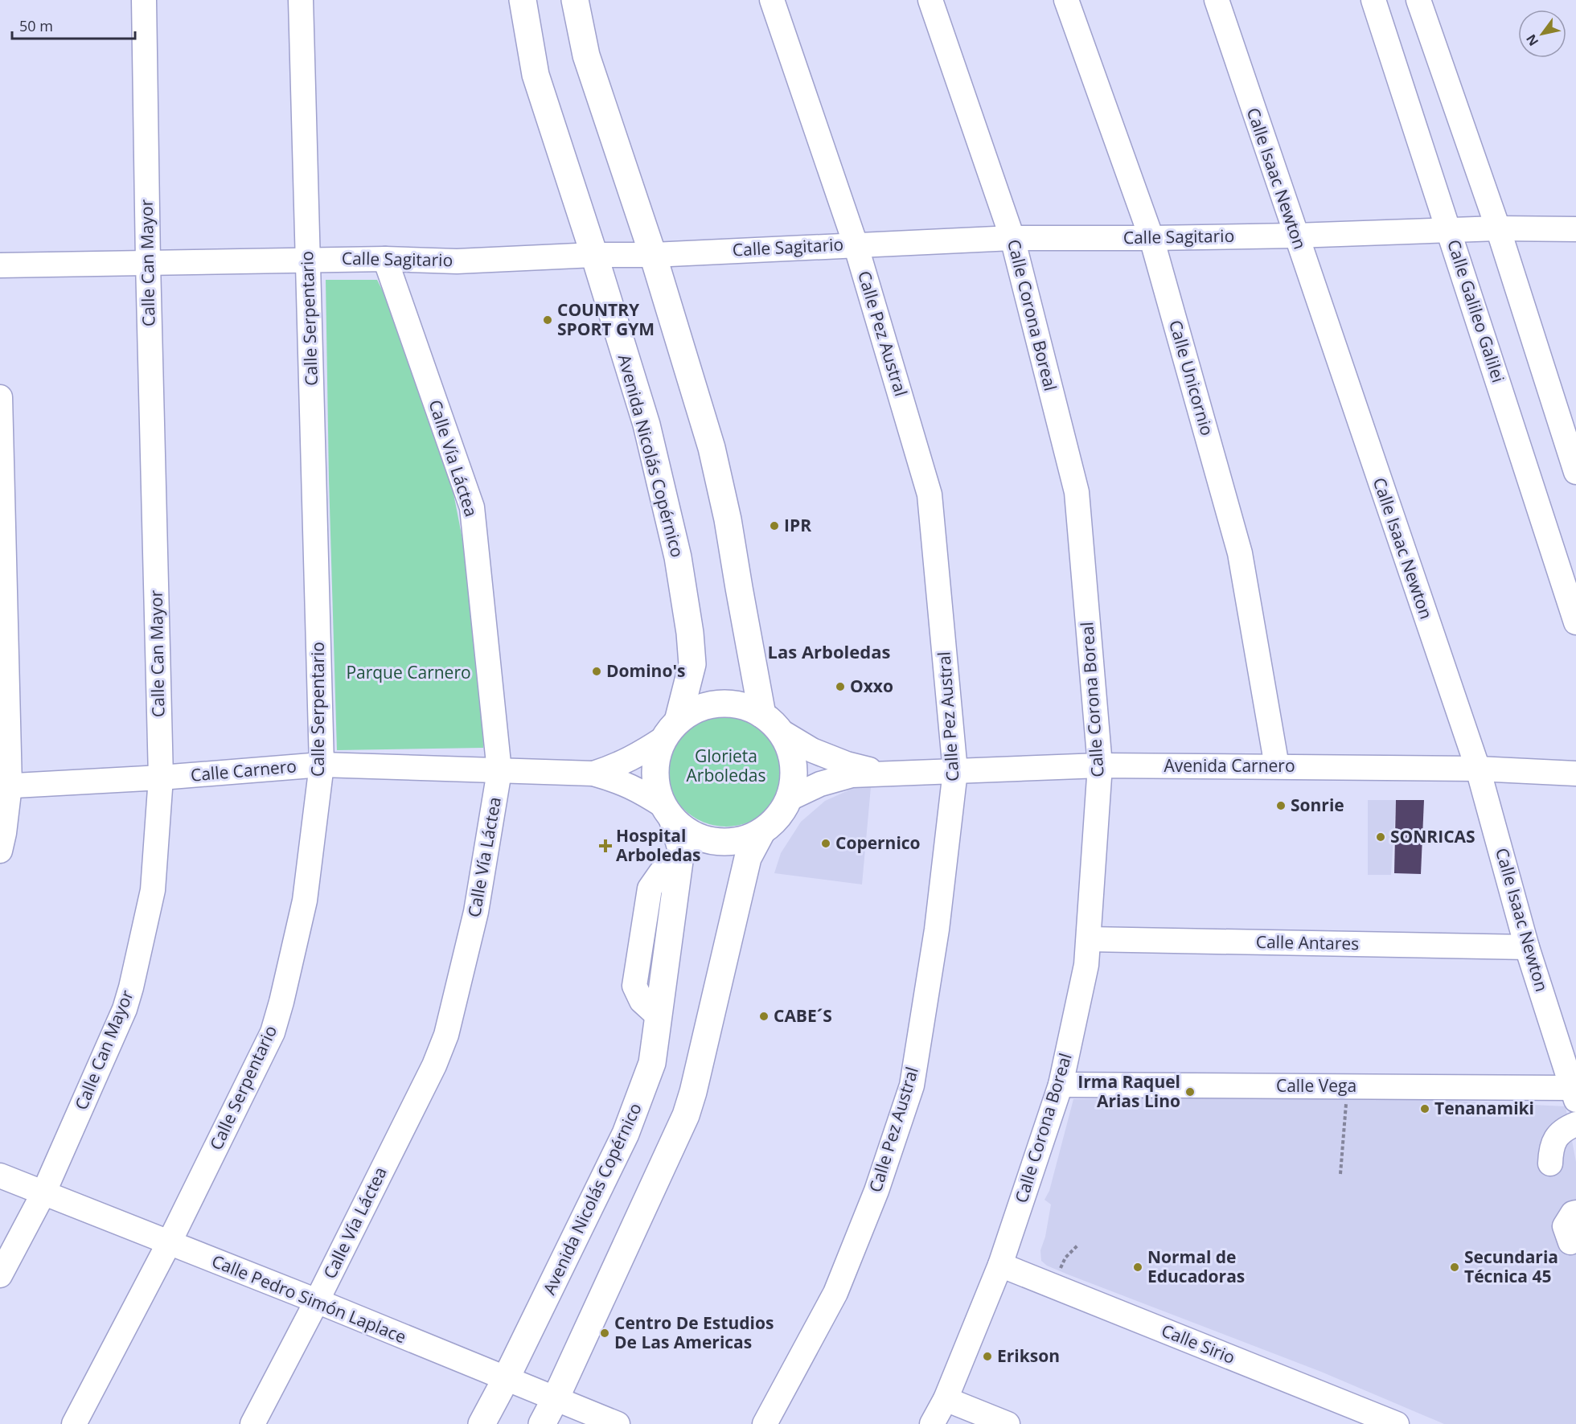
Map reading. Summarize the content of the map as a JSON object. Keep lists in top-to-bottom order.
{
  "streets": {
    "main road": ["Avenida Nicolás Copérnico"],
    "street": [
      "Calle Isaac Newton",
      "Calle Sagitario",
      "Calle Can Mayor",
      "Calle Galileo Galilei",
      "Calle Corona Boreal",
      "Calle Serpentario",
      "Calle Pez Austral",
      "Calle Unicornio",
      "Calle Vía Láctea",
      "Avenida Carnero",
      "Calle Carnero",
      "Calle Antares",
      "Calle Vega",
      "Calle Pedro Simón Laplace",
      "Calle Sirio"
    ]
  },
  "crossings": [
    ["Calle Isaac Newton", "Calle Sagitario"],
    ["Calle Isaac Newton", "Avenida Carnero"],
    ["Calle Isaac Newton", "Calle Antares"],
    ["Calle Isaac Newton", "Calle Vega"],
    ["Calle Sagitario", "Calle Can Mayor"],
    ["Calle Sagitario", "Calle Galileo Galilei"],
    ["Calle Sagitario", "Calle Corona Boreal"],
    ["Calle Sagitario", "Calle Serpentario"],
    ["Calle Sagitario", "Calle Pez Austral"],
    ["Calle Sagitario", "Calle Unicornio"],
    ["Calle Sagitario", "Avenida Nicolás Copérnico"],
    ["Calle Sagitario", "Calle Vía Láctea"],
    ["Calle Can Mayor", "Calle Carnero"],
    ["Calle Can Mayor", "Calle Pedro Simón Laplace"],
    ["Calle Corona Boreal", "Avenida Carnero"],
    ["Calle Corona Boreal", "Calle Antares"],
    ["Calle Corona Boreal", "Calle Vega"],
    ["Calle Corona Boreal", "Calle Sirio"],
    ["Calle Serpentario", "Calle Carnero"],
    ["Calle Serpentario", "Calle Pedro Simón Laplace"],
    ["Calle Pez Austral", "Avenida Carnero"],
    ["Calle Unicornio", "Avenida Carnero"],
    ["Avenida Nicolás Copérnico", "Avenida Carnero"],
    ["Avenida Nicolás Copérnico", "Calle Carnero"],
    ["Avenida Nicolás Copérnico", "Calle Pedro Simón Laplace"],
    ["Calle Vía Láctea", "Calle Carnero"],
    ["Calle Vía Láctea", "Calle Pedro Simón Laplace"],
    ["Avenida Carnero", "Calle Carnero"]
  ],
  "districts": ["Las Arboledas"],
  "parks": ["Parque Carnero", "Glorieta Arboledas"],
  "places": {
    "other": [
      "COUNTRY SPORT GYM",
      "IPR",
      "Domino's",
      "Oxxo",
      "Sonrie",
      "SONRICAS",
      "Copernico",
      "CABE´S",
      "Irma Raquel Arias Lino",
      "Tenanamiki",
      "Normal de Educadoras",
      "Secundaria Técnica 45",
      "Centro De Estudios De Las Americas",
      "Erikson"
    ],
    "health": ["Hospital Arboledas"]
  },
  "scale_bar": "50 m",
  "north": "bottom left"
}
